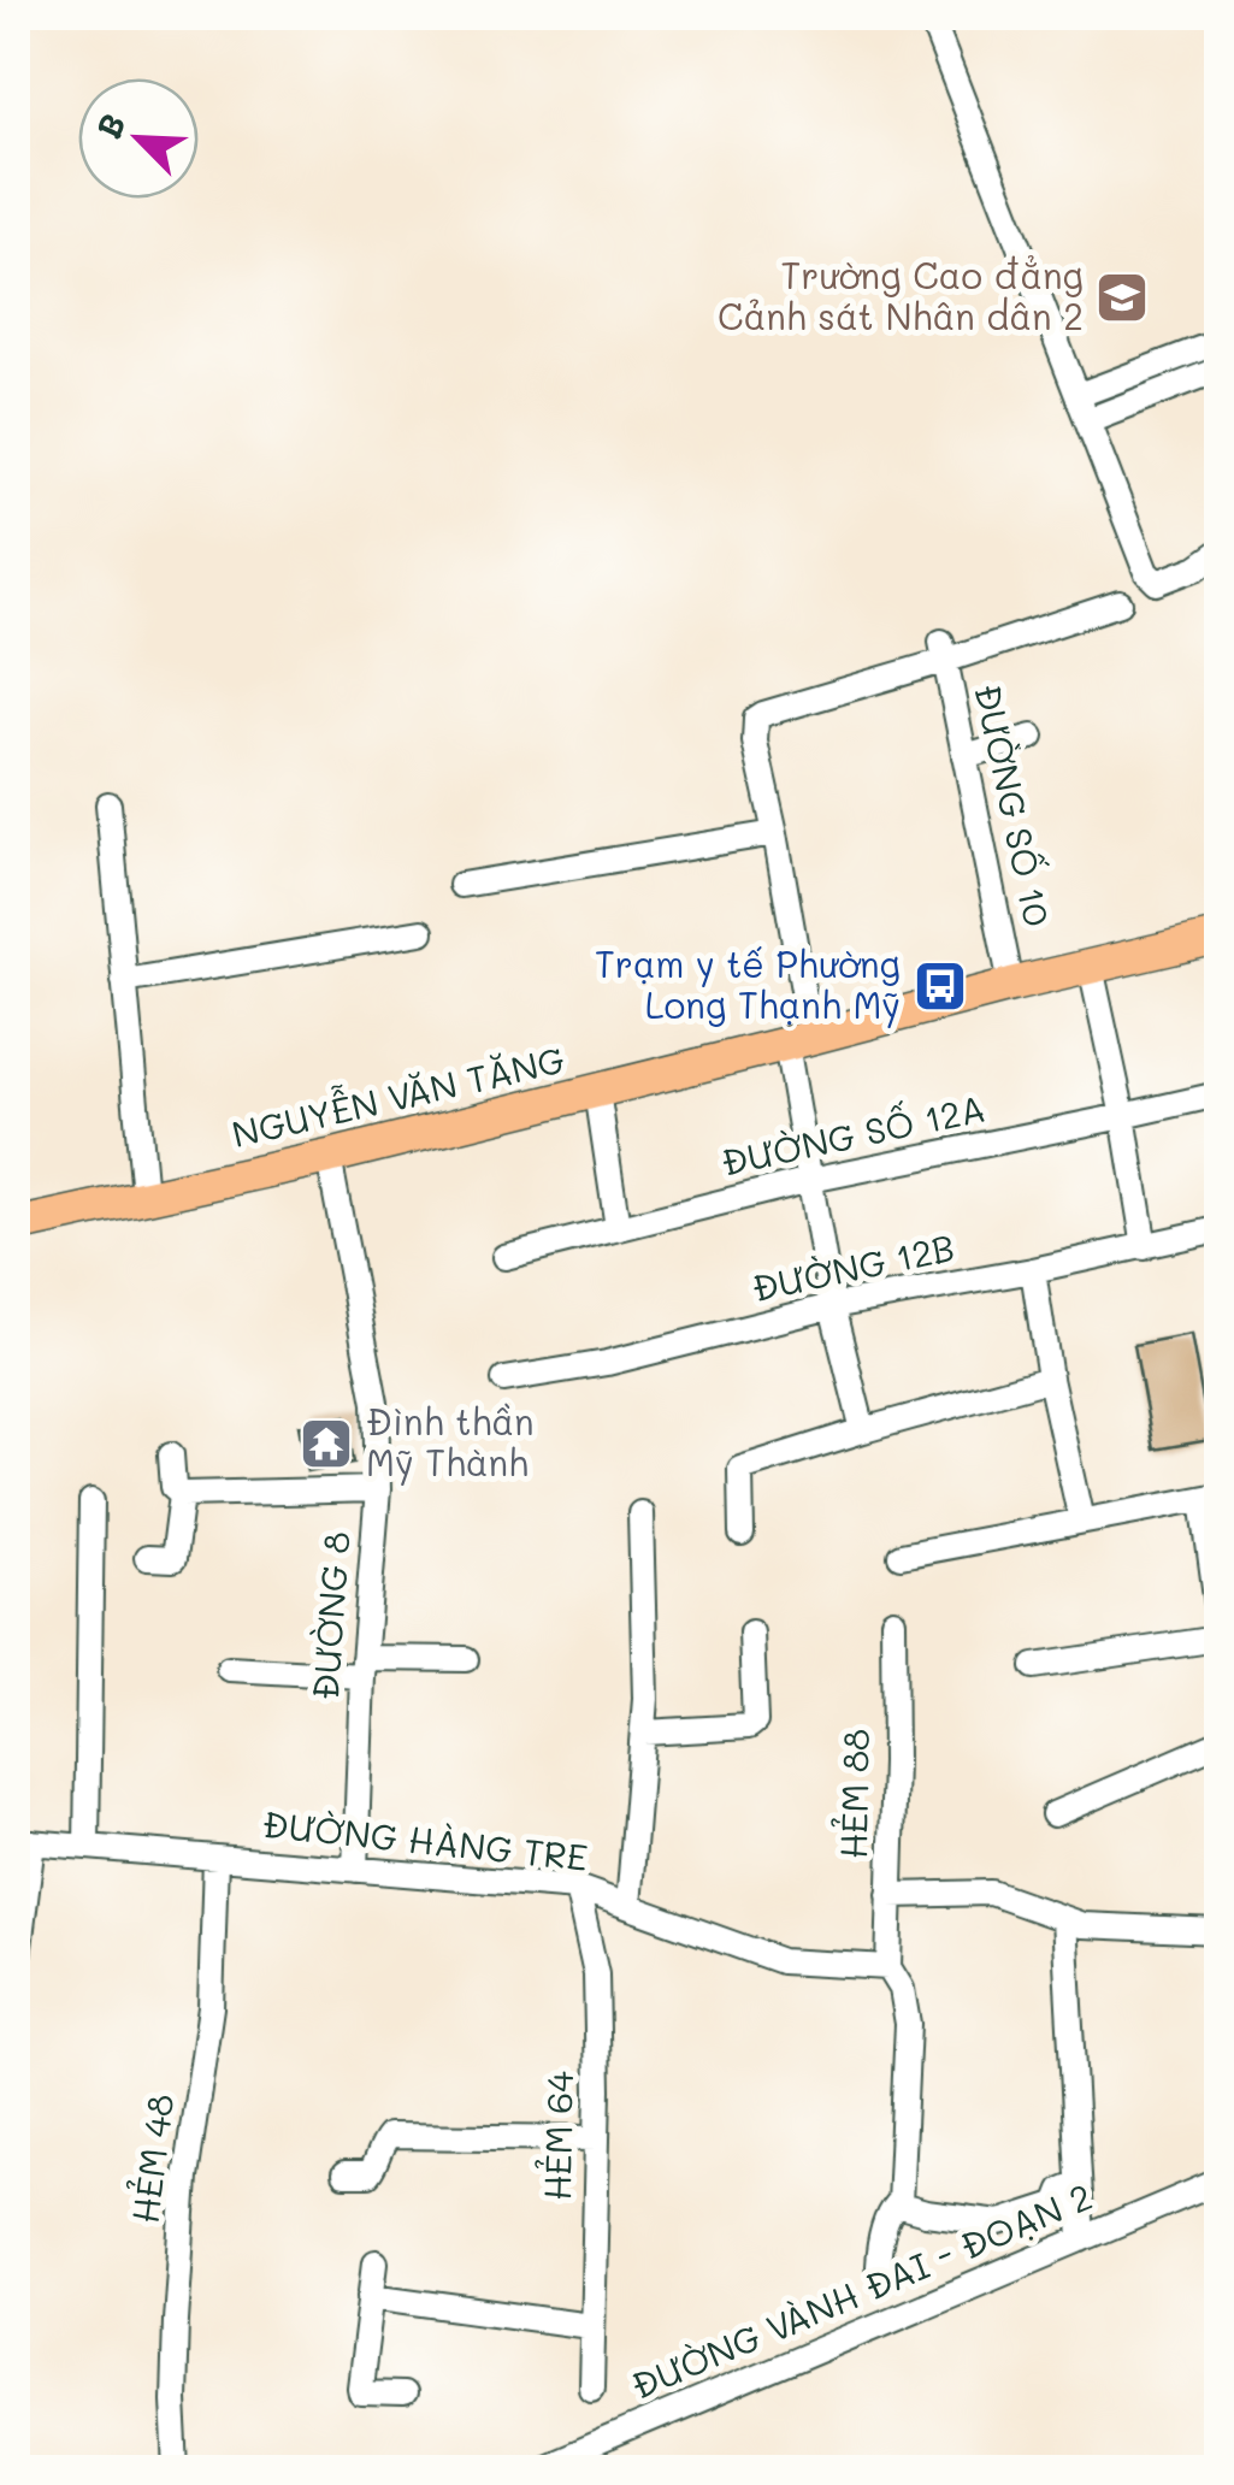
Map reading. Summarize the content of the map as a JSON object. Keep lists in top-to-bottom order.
{
  "streets": {
    "main road": ["NGUYỄN VĂN TĂNG"],
    "street": [
      "ĐƯỜNG SỐ 10",
      "ĐƯỜNG SỐ 12A",
      "ĐƯỜNG 12B",
      "ĐƯỜNG 8",
      "HẺM 88",
      "ĐƯỜNG HÀNG TRE",
      "HẺM 64",
      "HẺM 48",
      "ĐƯỜNG VÀNH ĐAI - ĐOẠN 2"
    ]
  },
  "crossings": [
    ["ĐƯỜNG SỐ 10", "NGUYỄN VĂN TĂNG"],
    ["NGUYỄN VĂN TĂNG", "ĐƯỜNG 8"],
    ["ĐƯỜNG 8", "ĐƯỜNG HÀNG TRE"],
    ["HẺM 88", "ĐƯỜNG HÀNG TRE"],
    ["ĐƯỜNG HÀNG TRE", "HẺM 64"],
    ["ĐƯỜNG HÀNG TRE", "HẺM 48"]
  ],
  "places": {
    "school or university": ["Trường Cao đẳng Cảnh sát Nhân dân 2"],
    "bus stop": ["Trạm y tế Phường Long Thạnh Mỹ"],
    "temple": ["Đình thần Mỹ Thành"]
  },
  "north": "top left"
}
